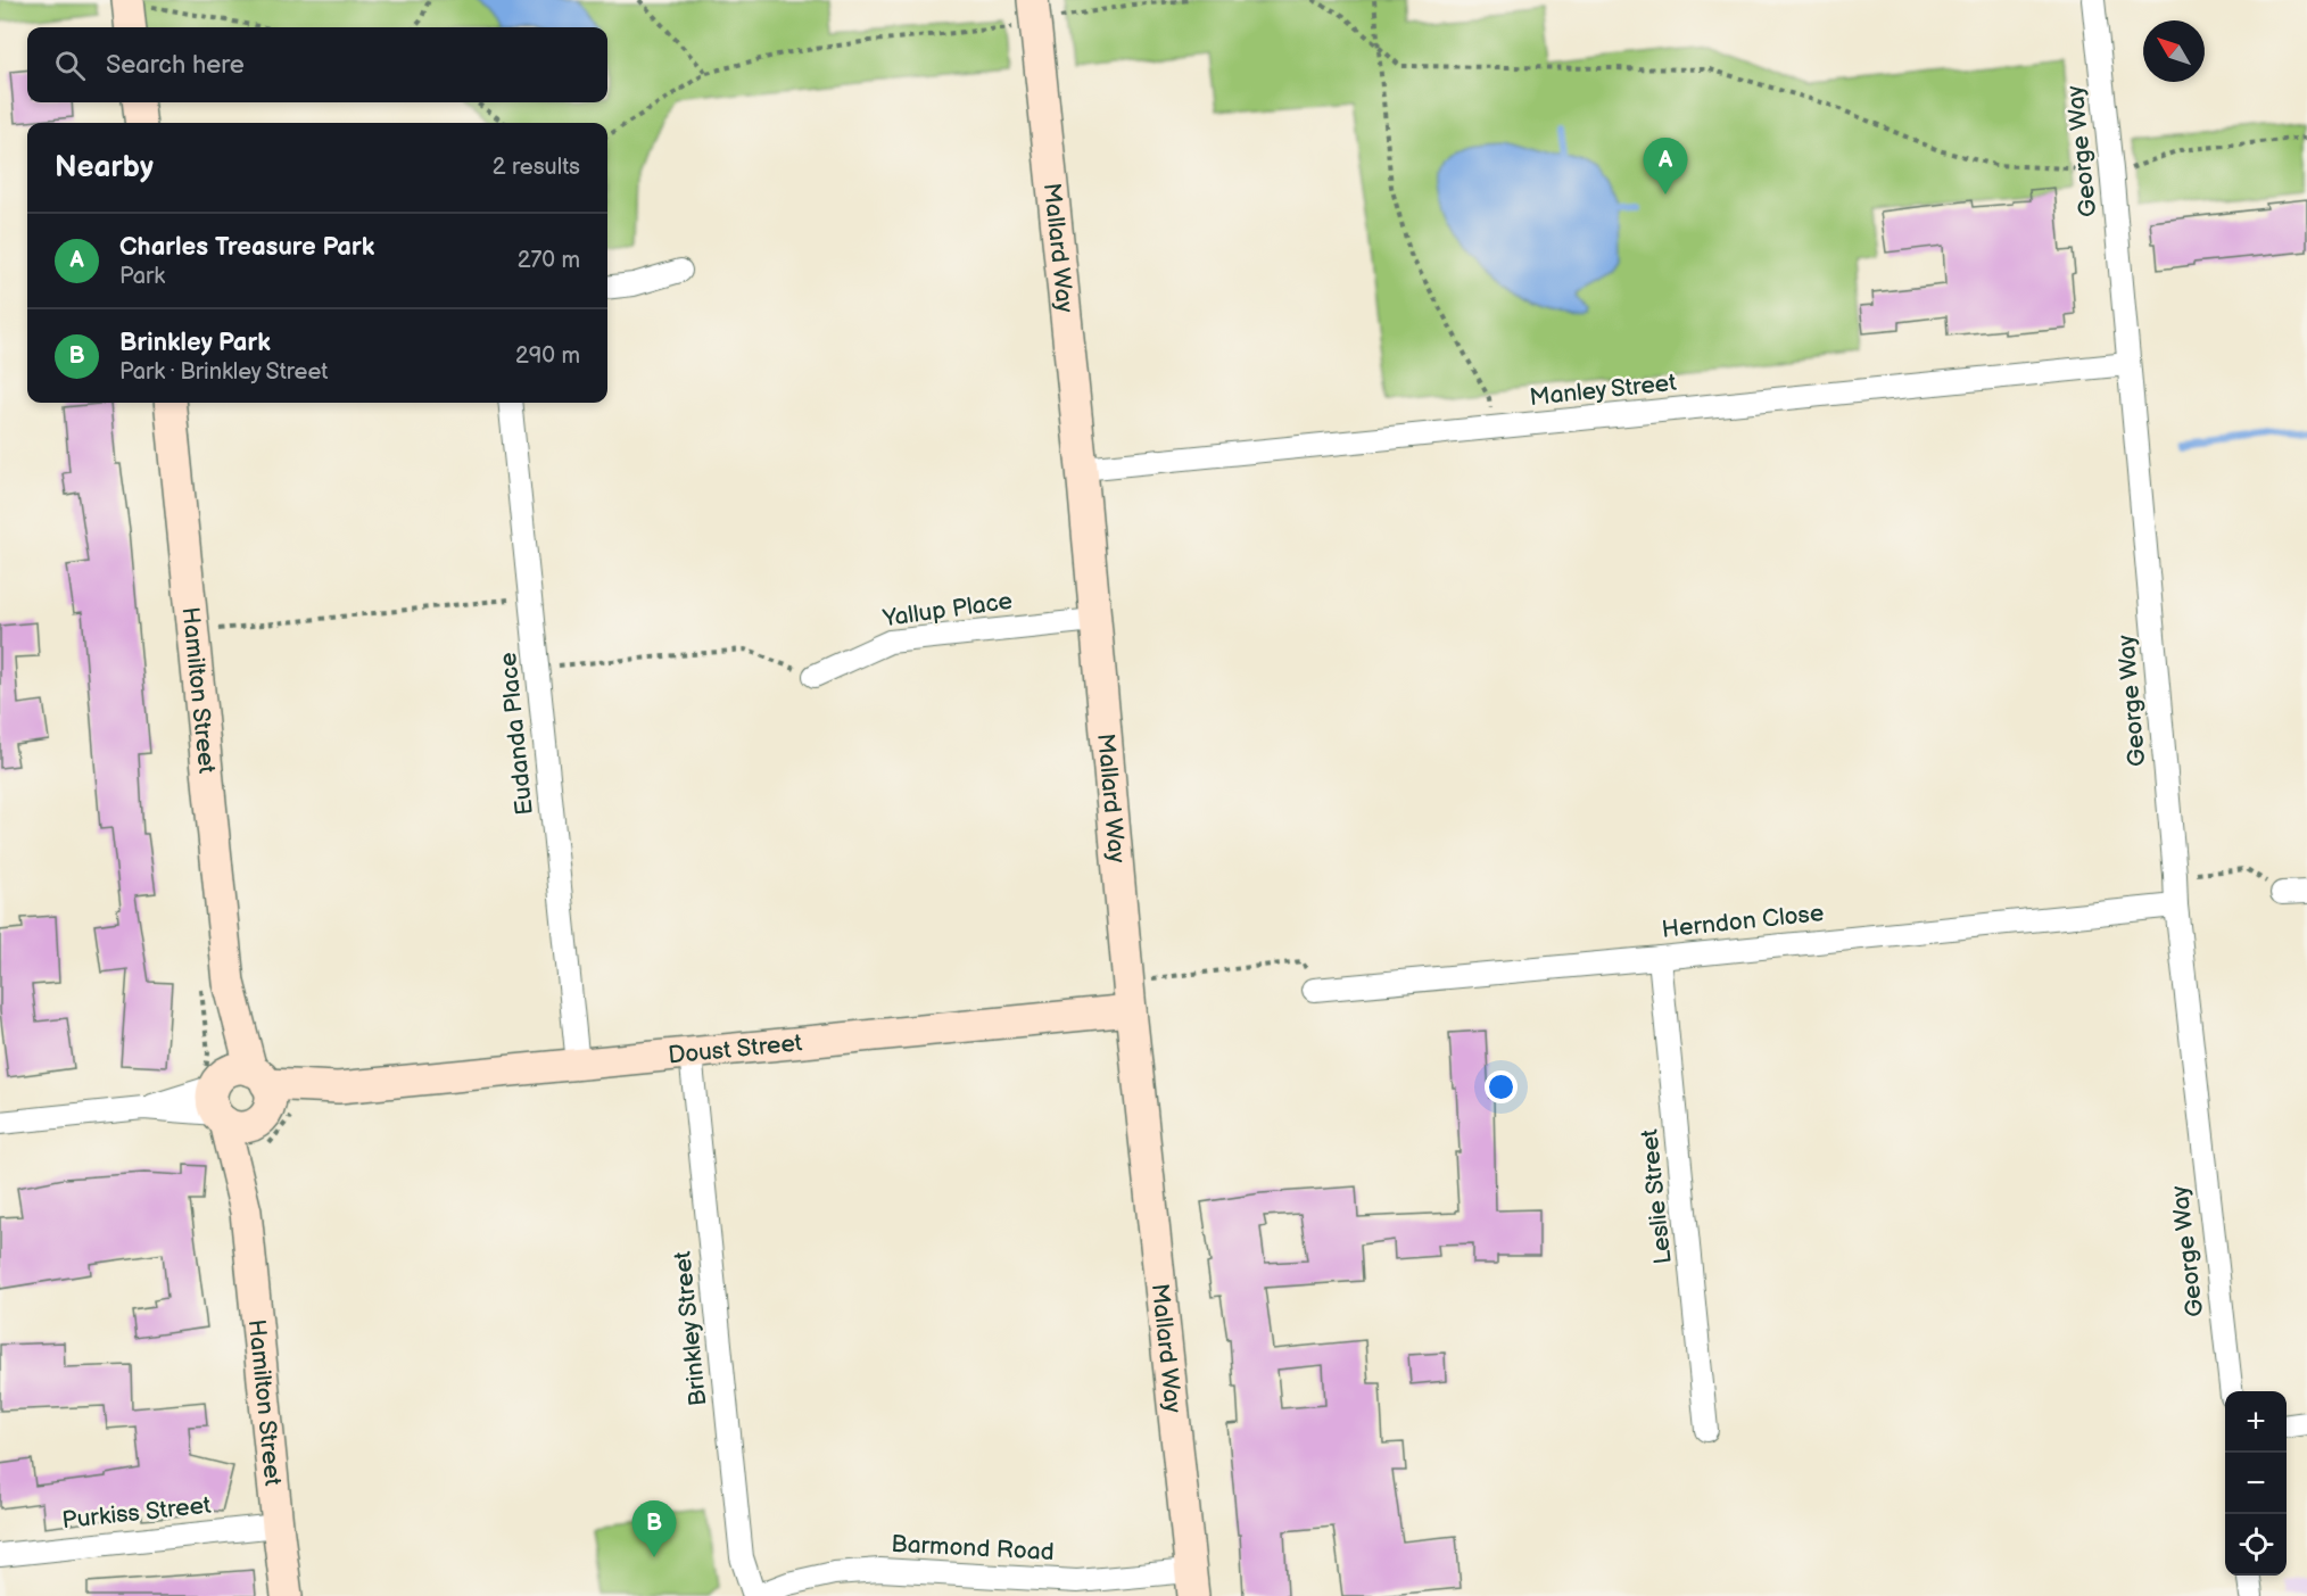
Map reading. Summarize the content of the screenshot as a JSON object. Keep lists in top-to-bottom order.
{
  "streets": {
    "street": [
      "George Way",
      "Mallard Way",
      "Manley Street",
      "Yallup Place",
      "Hamilton Street",
      "Eudanda Place",
      "Herndon Close",
      "Doust Street",
      "Leslie Street",
      "Brinkley Street",
      "Purkiss Street",
      "Barmond Road"
    ]
  },
  "crossings": [
    ["George Way", "Manley Street"],
    ["George Way", "Herndon Close"],
    ["Mallard Way", "Manley Street"],
    ["Mallard Way", "Yallup Place"],
    ["Mallard Way", "Doust Street"],
    ["Mallard Way", "Barmond Road"],
    ["Hamilton Street", "Doust Street"],
    ["Hamilton Street", "Purkiss Street"],
    ["Eudanda Place", "Doust Street"],
    ["Herndon Close", "Leslie Street"],
    ["Doust Street", "Brinkley Street"],
    ["Brinkley Street", "Barmond Road"]
  ],
  "north": "top left",
  "page": {
    "search": "Search here",
    "heading": ["Nearby", "2 results"],
    "pins": ["A", "B"],
    "list": [
      {
        "mark": "A",
        "name": "Charles Treasure Park",
        "note": "Park",
        "value": "270 m"
      },
      {
        "mark": "B",
        "name": "Brinkley Park",
        "note": "Park · Brinkley Street",
        "value": "290 m"
      }
    ],
    "map_buttons": ["+", "−"]
  }
}
